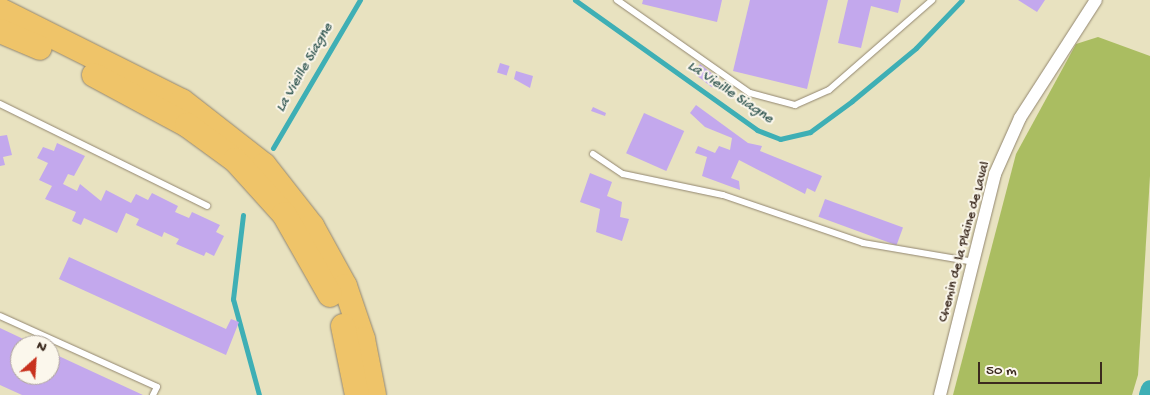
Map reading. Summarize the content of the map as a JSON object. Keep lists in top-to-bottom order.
{
  "streets": {
    "street": ["Chemin de la Plaine de Laval"]
  },
  "water": ["La Vieille Siagne"],
  "scale_bar": "50 m",
  "north": "top right"
}
